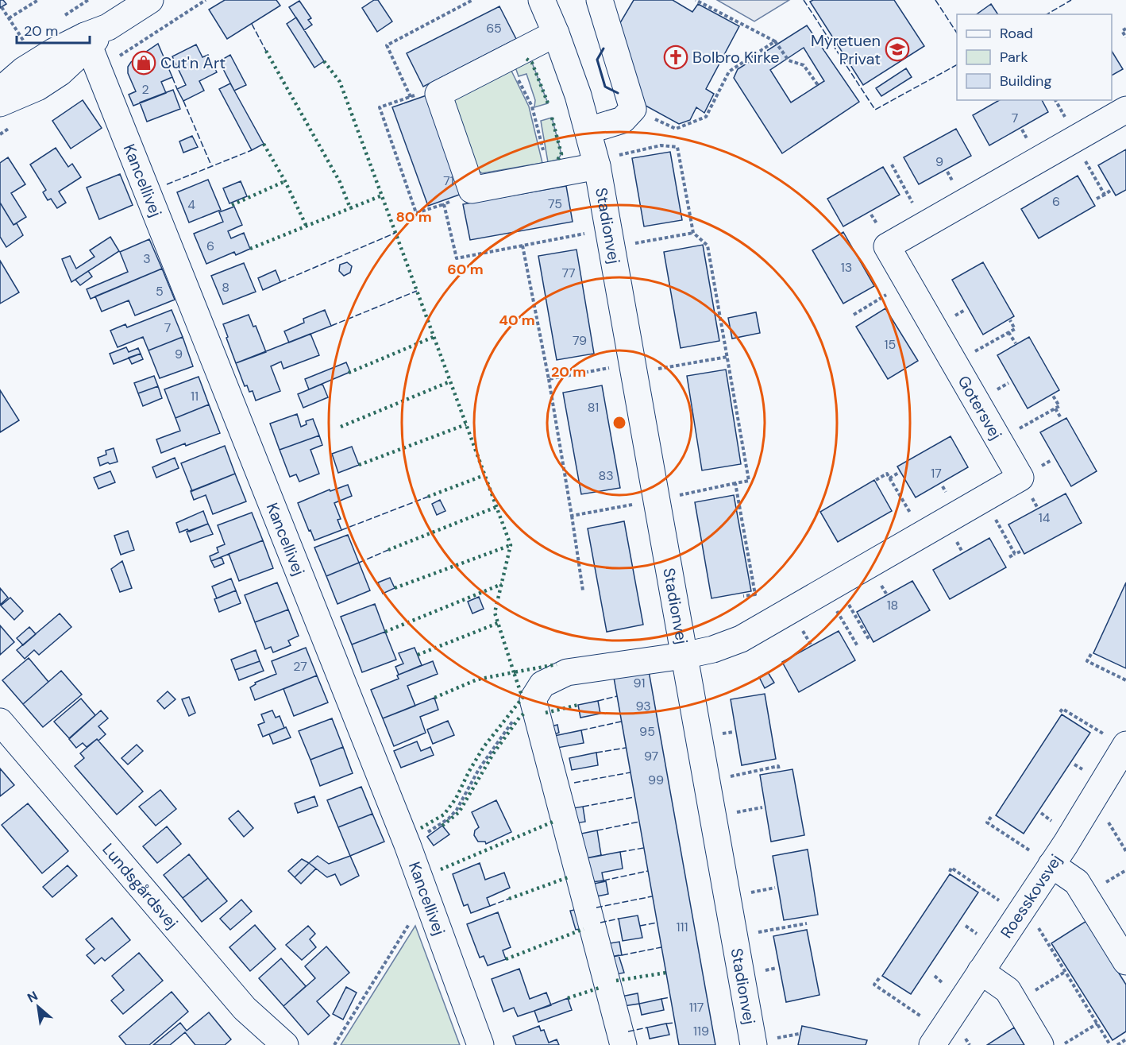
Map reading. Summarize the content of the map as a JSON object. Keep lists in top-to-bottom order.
{
  "streets": {
    "street": [
      "Kancellivej",
      "Stadionvej",
      "Gotersvej",
      "Lundsgårdsvej",
      "Roesskovsvej"
    ]
  },
  "crossings": [
    ["Stadionvej", "Gotersvej"]
  ],
  "places": {
    "school or university": ["Myretuen Privat"],
    "church": ["Bolbro Kirke"],
    "shop": ["Cut'n Art"]
  },
  "house_numbers": [
    "65",
    "2",
    "7",
    "9",
    "71",
    "6",
    "75",
    "4",
    "6",
    "3",
    "13",
    "77",
    "8",
    "5",
    "7",
    "79",
    "15",
    "9",
    "11",
    "81",
    "17",
    "83",
    "14",
    "18",
    "27",
    "91",
    "93",
    "95",
    "97",
    "99",
    "111",
    "117",
    "119"
  ],
  "legend": ["Road", "Park", "Building"],
  "scale_bar": "20 m",
  "north": "top left",
  "rings": [
    "80 m",
    "60 m",
    "40 m",
    "20 m"
  ]
}
